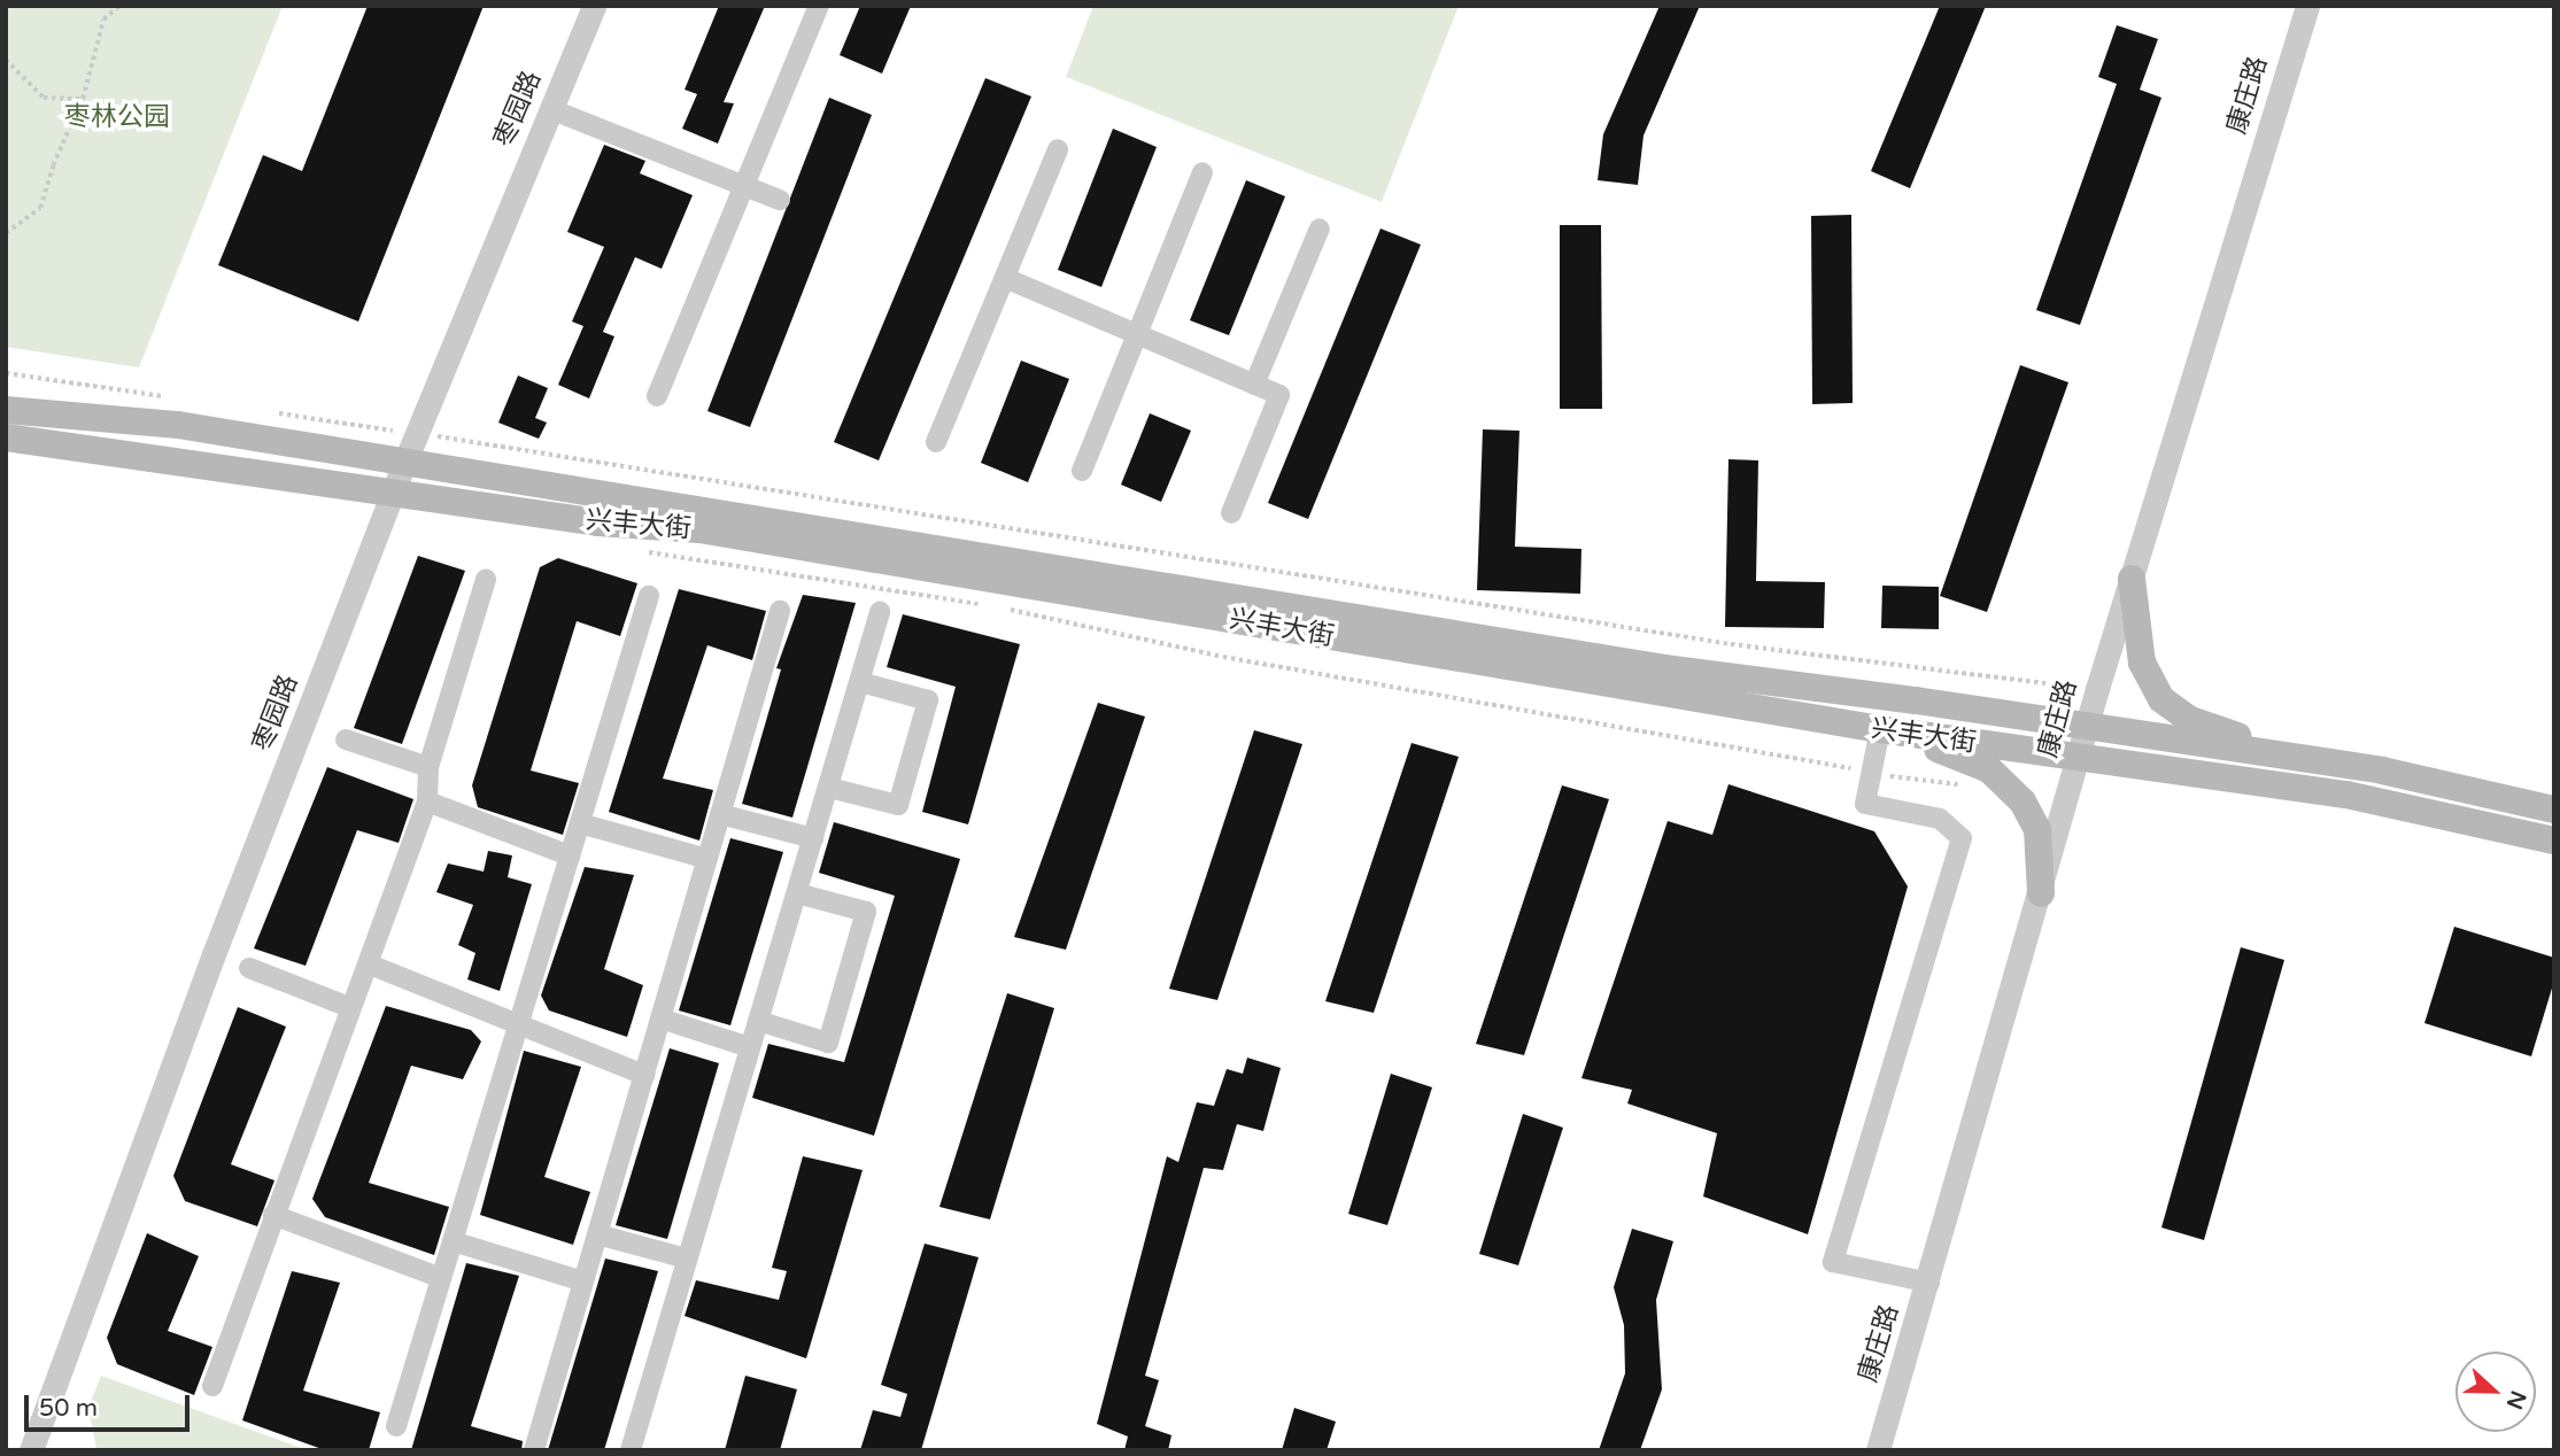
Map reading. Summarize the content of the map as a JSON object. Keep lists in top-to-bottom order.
{
  "streets": {
    "main road": ["兴丰大街"],
    "street": ["康庄路", "枣园路"]
  },
  "crossings": [
    ["康庄路", "兴丰大街"],
    ["枣园路", "兴丰大街"]
  ],
  "parks": ["枣林公园"],
  "scale_bar": "50 m",
  "north": "right"
}
